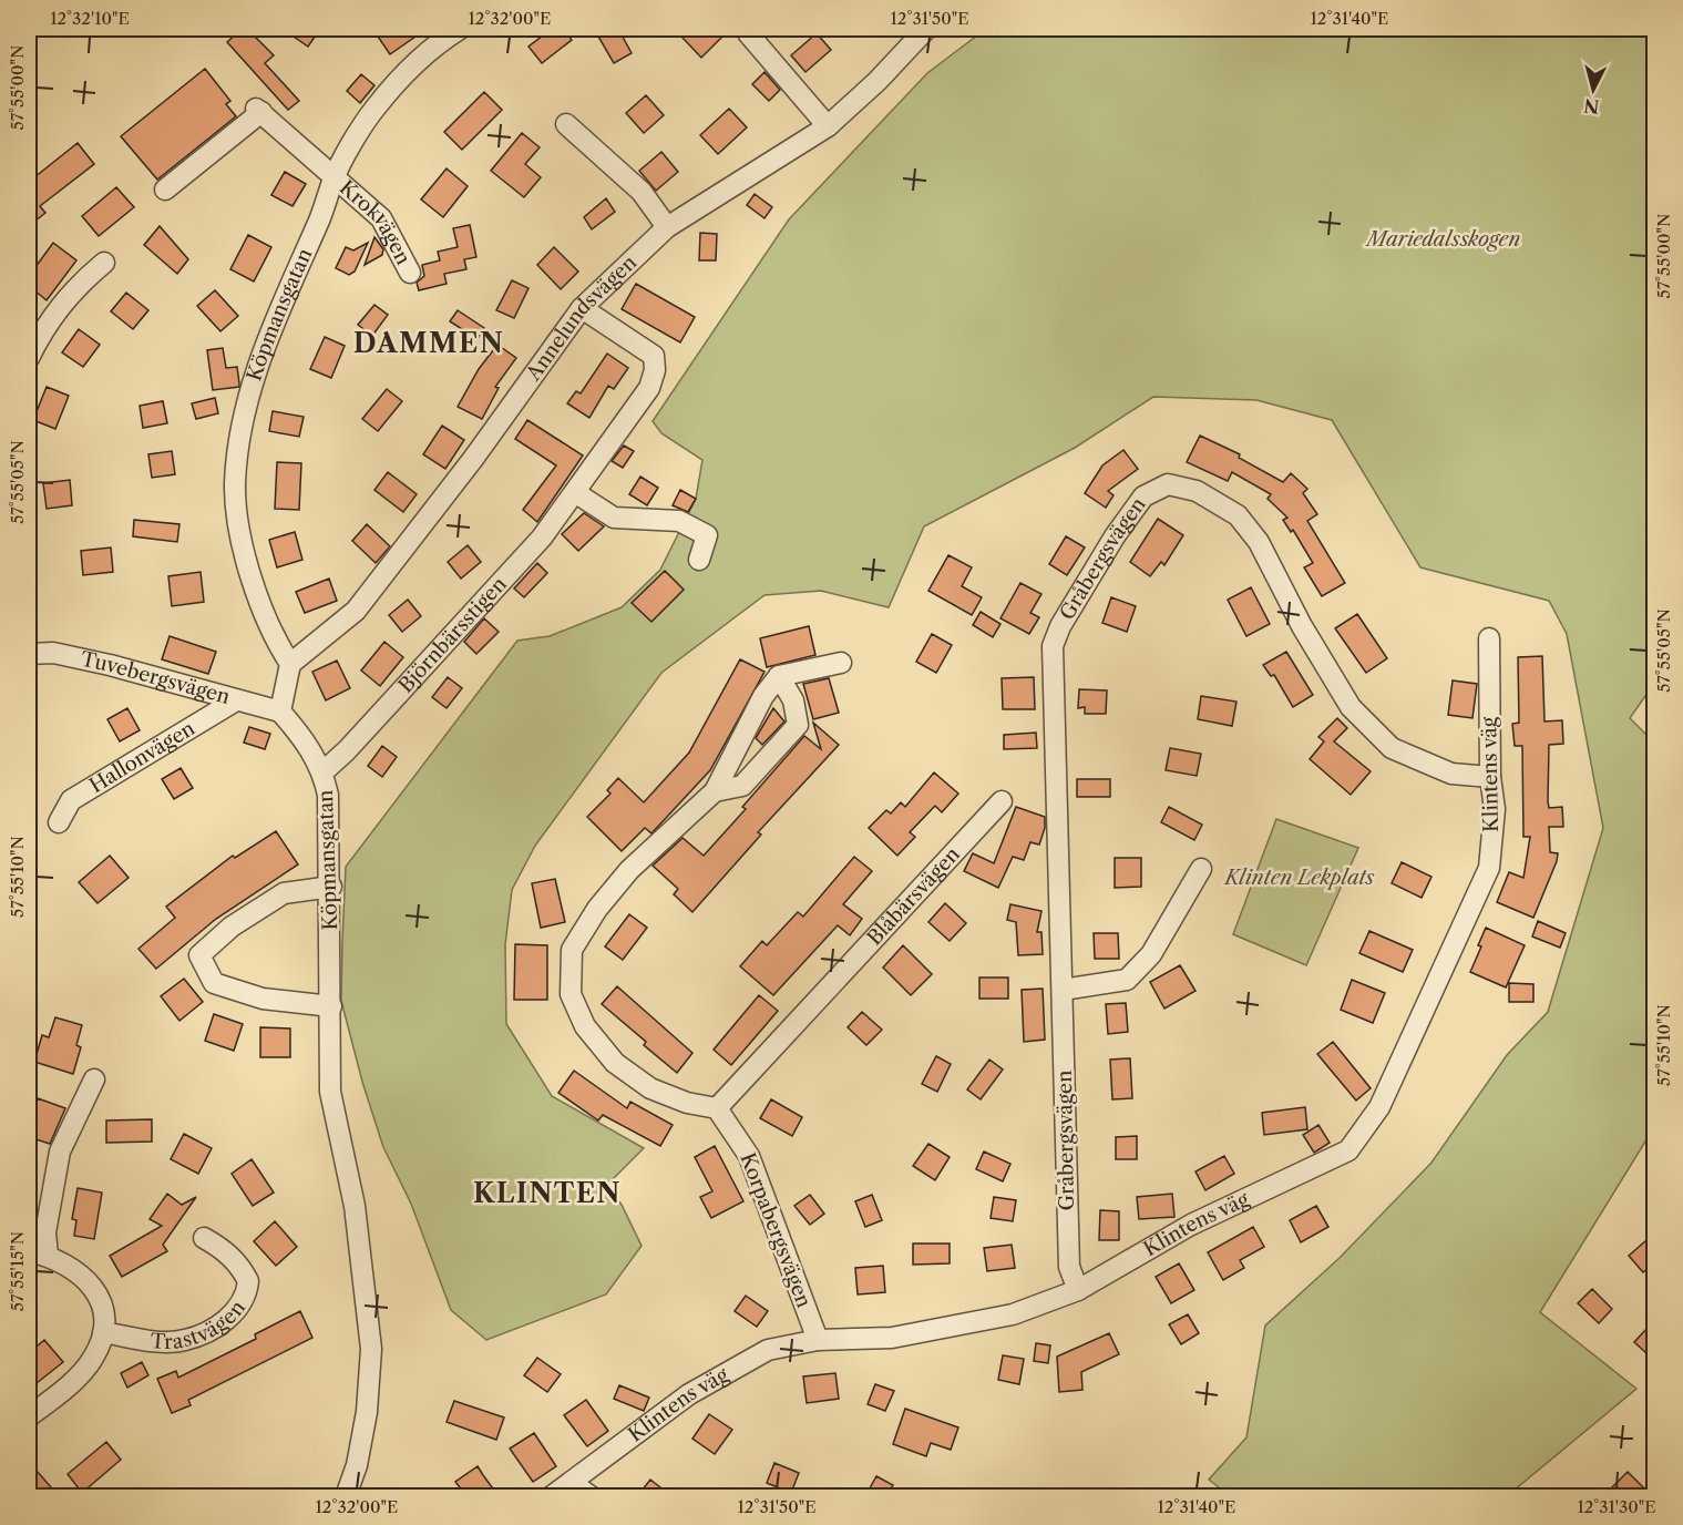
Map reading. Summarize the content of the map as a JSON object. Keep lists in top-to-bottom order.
{
  "streets": {
    "street": [
      "Krokvägen",
      "Köpmansgatan",
      "Annelundsvägen",
      "Gråbergsvägen",
      "Björnbärsstigen",
      "Tuvebergsvägen",
      "Hallonvägen",
      "Klintens väg",
      "Blåbärsvägen",
      "Korpabergsvägen",
      "Trastvägen"
    ]
  },
  "crossings": [
    ["Krokvägen", "Köpmansgatan"],
    ["Köpmansgatan", "Annelundsvägen"],
    ["Köpmansgatan", "Björnbärsstigen"],
    ["Köpmansgatan", "Tuvebergsvägen"],
    ["Annelundsvägen", "Björnbärsstigen"],
    ["Gråbergsvägen", "Klintens väg"],
    ["Tuvebergsvägen", "Hallonvägen"],
    ["Klintens väg", "Korpabergsvägen"],
    ["Blåbärsvägen", "Korpabergsvägen"]
  ],
  "districts": ["DAMMEN", "KLINTEN"],
  "parks": ["Mariedalsskogen", "Klinten Lekplats"],
  "north": "bottom",
  "coordinates": [
    "12°32'10\"E",
    "12°32'00\"E",
    "12°31'50\"E",
    "12°31'40\"E",
    "57°55'00\"N",
    "57°55'05\"N",
    "57°55'10\"N",
    "57°55'15\"N",
    "12°31'30\"E"
  ]
}
